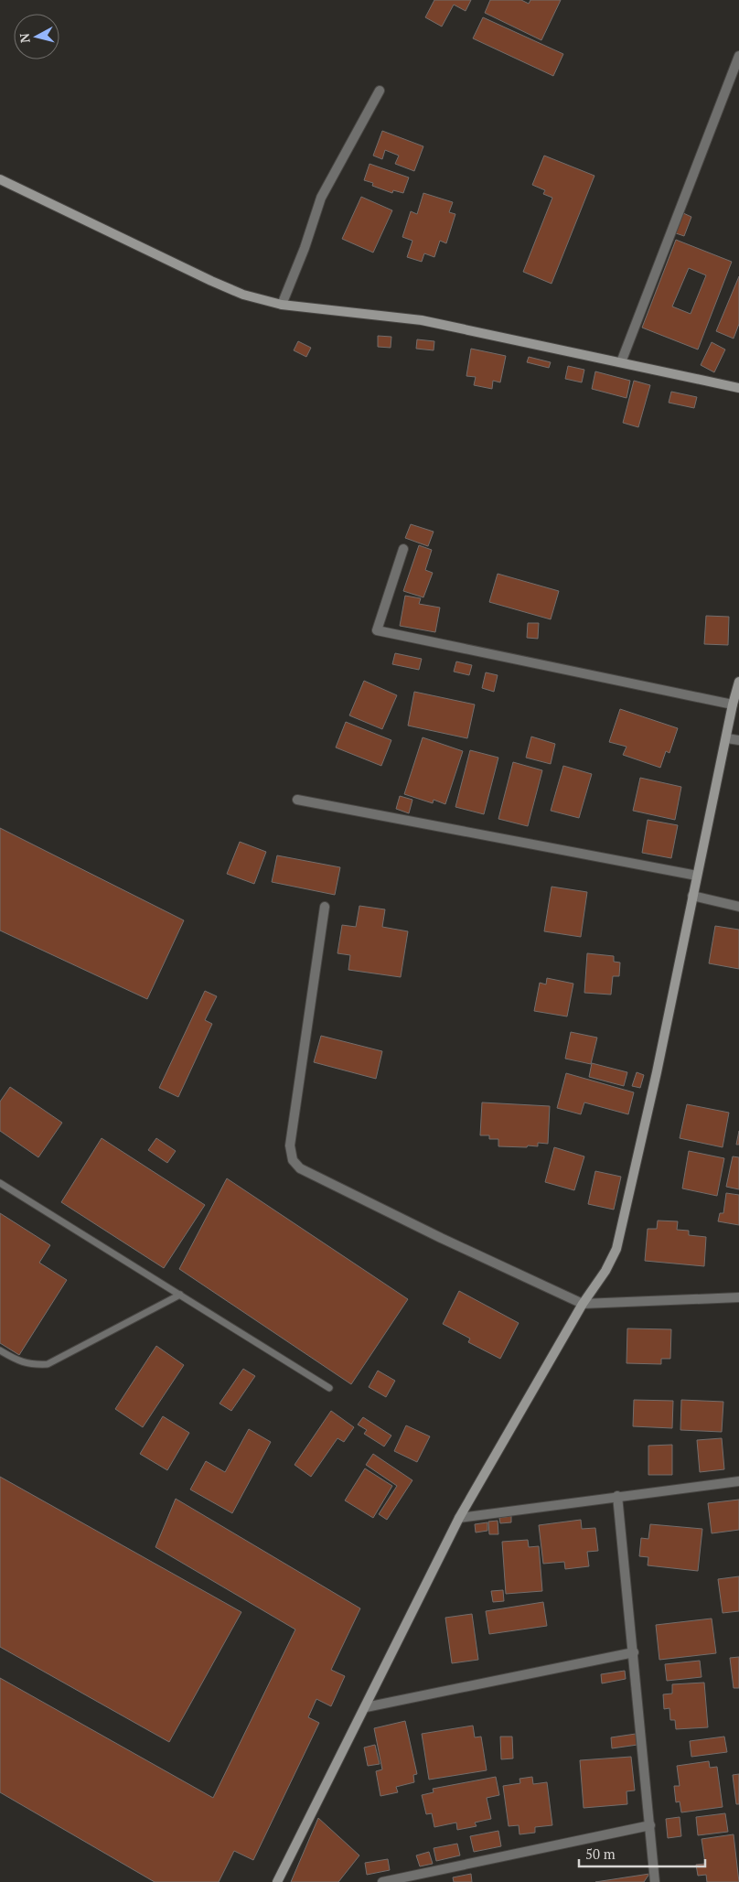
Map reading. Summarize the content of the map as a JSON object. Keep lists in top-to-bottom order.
{
  "scale_bar": "50 m",
  "north": "left"
}
